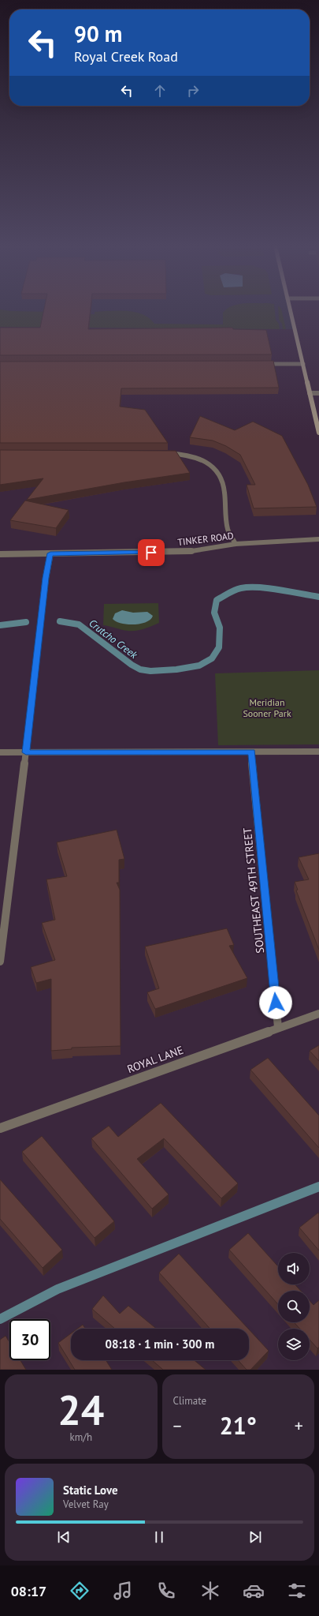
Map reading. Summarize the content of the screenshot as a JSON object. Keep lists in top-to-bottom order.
{
  "streets": {
    "street": ["TINKER ROAD", "SOUTHEAST 49TH STREET", "ROYAL LANE"]
  },
  "crossings": [
    ["SOUTHEAST 49TH STREET", "ROYAL LANE"]
  ],
  "water": ["Crutcho Creek"],
  "parks": ["Meridian Sooner Park"],
  "page": {
    "turn": ["90 m", "Royal Creek Road"],
    "limit": "30",
    "trip": "08:18 · 1 min · 300 m",
    "tile": [
      ["24", "km/h"],
      "Climate"
    ],
    "heat": ["−", "21°", "+"],
    "song": ["Static Love", "Velvet Ray"],
    "tabs": "08:17"
  }
}
